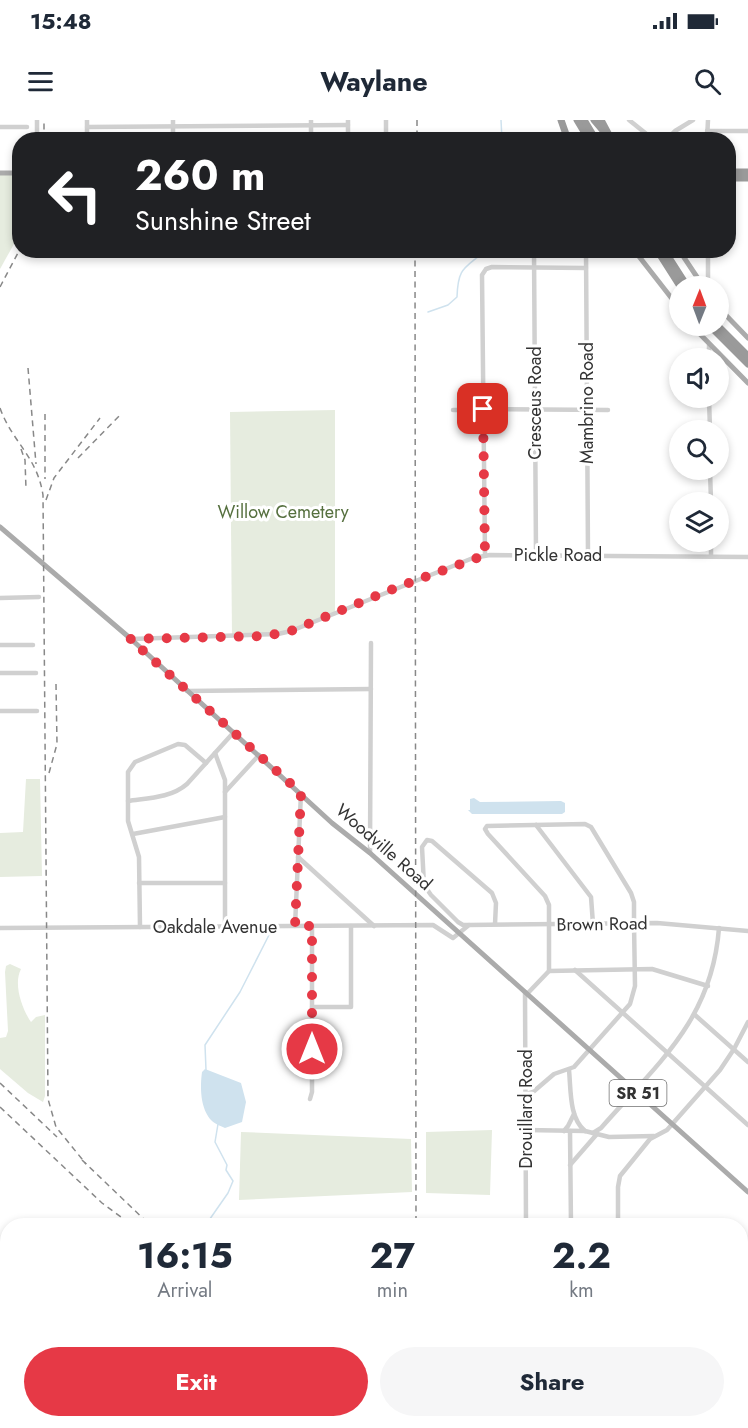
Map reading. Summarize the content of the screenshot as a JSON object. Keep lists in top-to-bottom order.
{
  "streets": {
    "main road": ["Woodville Road", "SR 51"],
    "street": [
      "Cresceus Road",
      "Mambrino Road",
      "Pickle Road",
      "Brown Road",
      "Oakdale Avenue",
      "Drouillard Road"
    ]
  },
  "crossings": [
    ["Cresceus Road", "Pickle Road"],
    ["Mambrino Road", "Pickle Road"],
    ["Pickle Road", "Woodville Road"],
    ["Woodville Road", "Oakdale Avenue"],
    ["Woodville Road", "Drouillard Road"]
  ],
  "parks": ["Willow Cemetery"],
  "north": "top",
  "page": {
    "status": "15:48",
    "header": "Waylane",
    "turn": ["260 m", "Sunshine Street"],
    "eta": [
      "16:15",
      "Arrival",
      "27",
      "min",
      "2.2",
      "km"
    ],
    "buttons": ["Exit", "Share"]
  }
}
